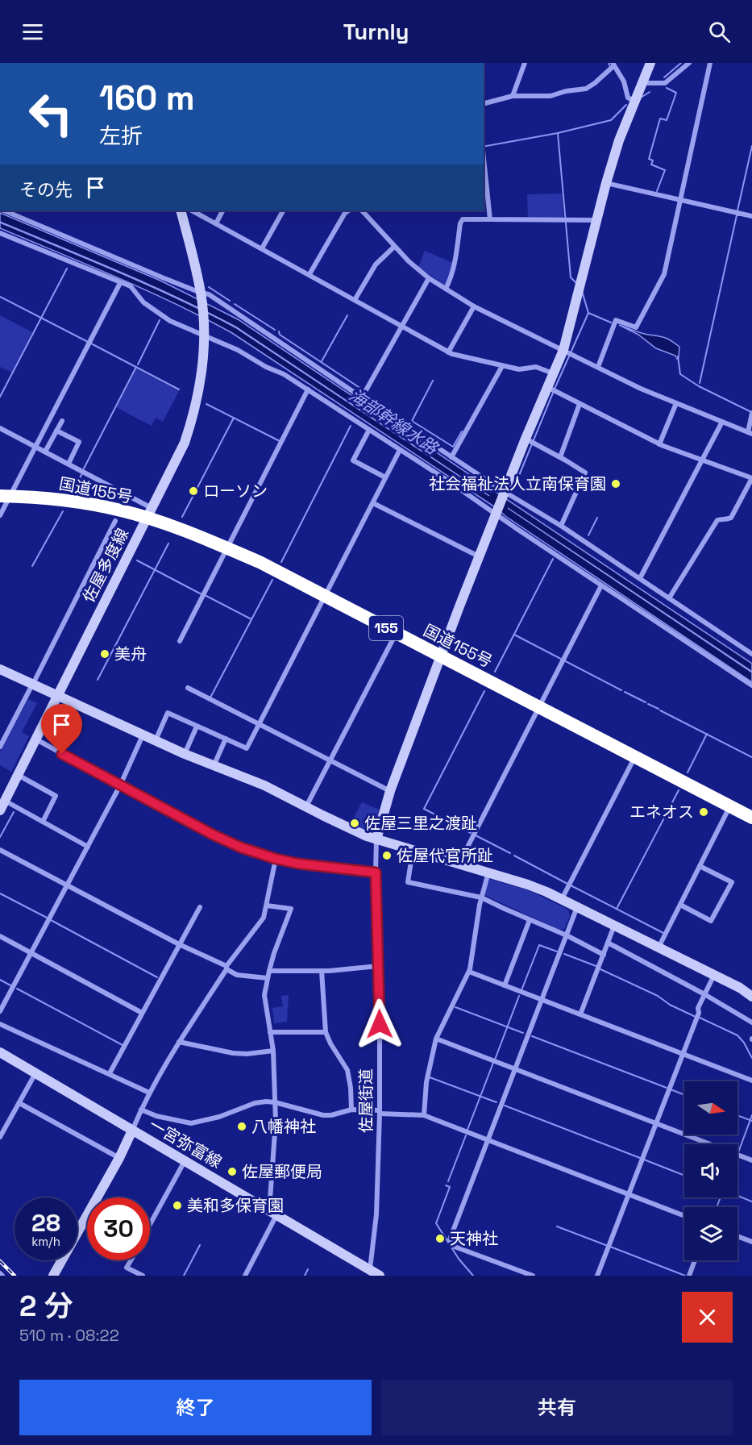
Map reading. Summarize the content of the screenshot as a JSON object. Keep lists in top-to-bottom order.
{
  "streets": {
    "highway": ["国道155号", "155"],
    "street": ["佐屋多度線", "佐屋街道", "一宮弥富線"]
  },
  "crossings": [
    ["国道155号", "佐屋多度線"],
    ["佐屋街道", "一宮弥富線"]
  ],
  "water": ["海部幹線水路"],
  "places": [
    "社会福祉法人立南保育園",
    "ローソン",
    "美舟",
    "エネオス",
    "佐屋三里之渡趾",
    "佐屋代官所趾",
    "八幡神社",
    "佐屋郵便局",
    "美和多保育園",
    "天神社"
  ],
  "north": "right",
  "page": {
    "header": "Turnly",
    "turn": ["160 m", "左折"],
    "then": "その先",
    "speed": "28 km/h",
    "limit": "30",
    "heading": ["2 分", "510 m · 08:22"],
    "buttons": ["終了", "共有"]
  }
}
